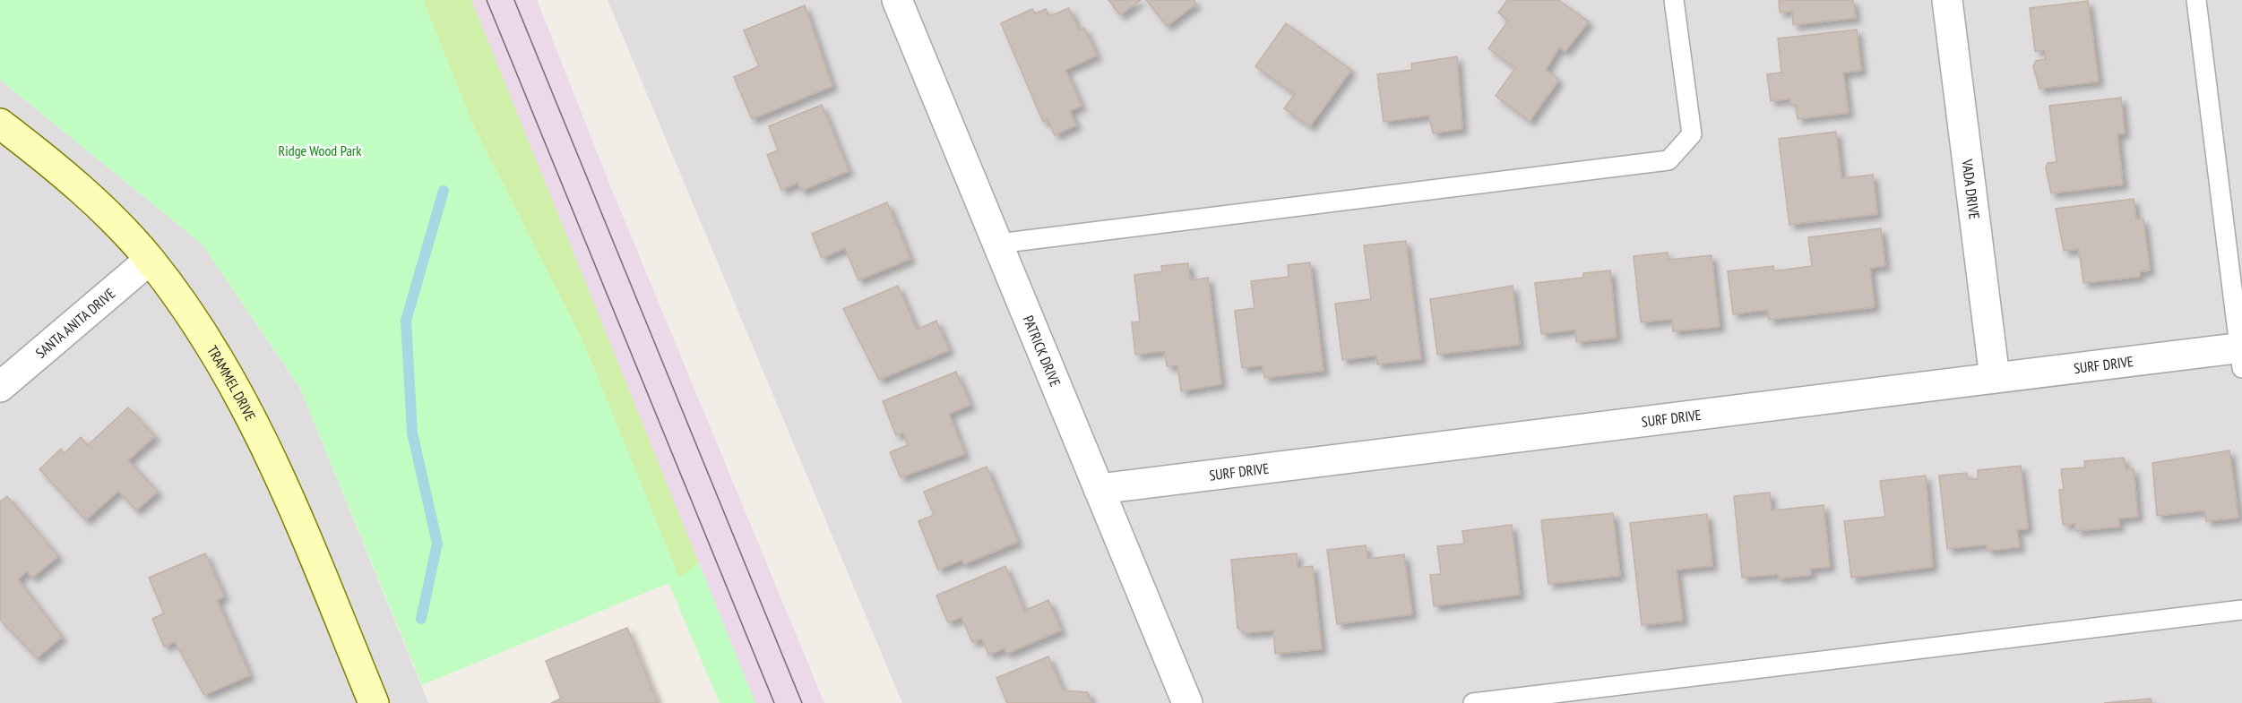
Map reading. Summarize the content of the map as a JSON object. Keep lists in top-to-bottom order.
{
  "streets": {
    "street": [
      "VADA DRIVE",
      "SANTA ANITA DRIVE",
      "PATRICK DRIVE",
      "SURF DRIVE",
      "TRAMMEL DRIVE"
    ]
  },
  "crossings": [
    ["VADA DRIVE", "SURF DRIVE"],
    ["SANTA ANITA DRIVE", "TRAMMEL DRIVE"],
    ["PATRICK DRIVE", "SURF DRIVE"]
  ],
  "parks": ["Ridge Wood Park"]
}
